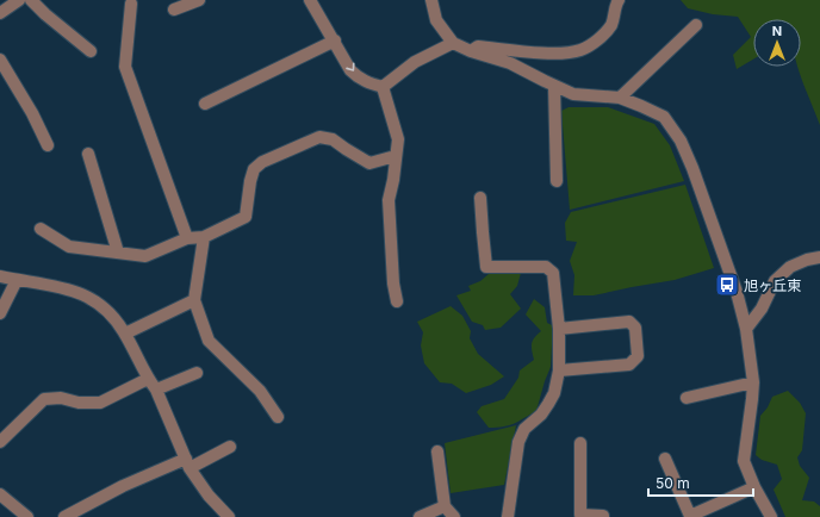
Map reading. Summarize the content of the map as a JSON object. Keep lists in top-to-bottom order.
{
  "places": {
    "bus stop": ["旭ヶ丘東"]
  },
  "scale_bar": "50 m",
  "north": "top"
}
